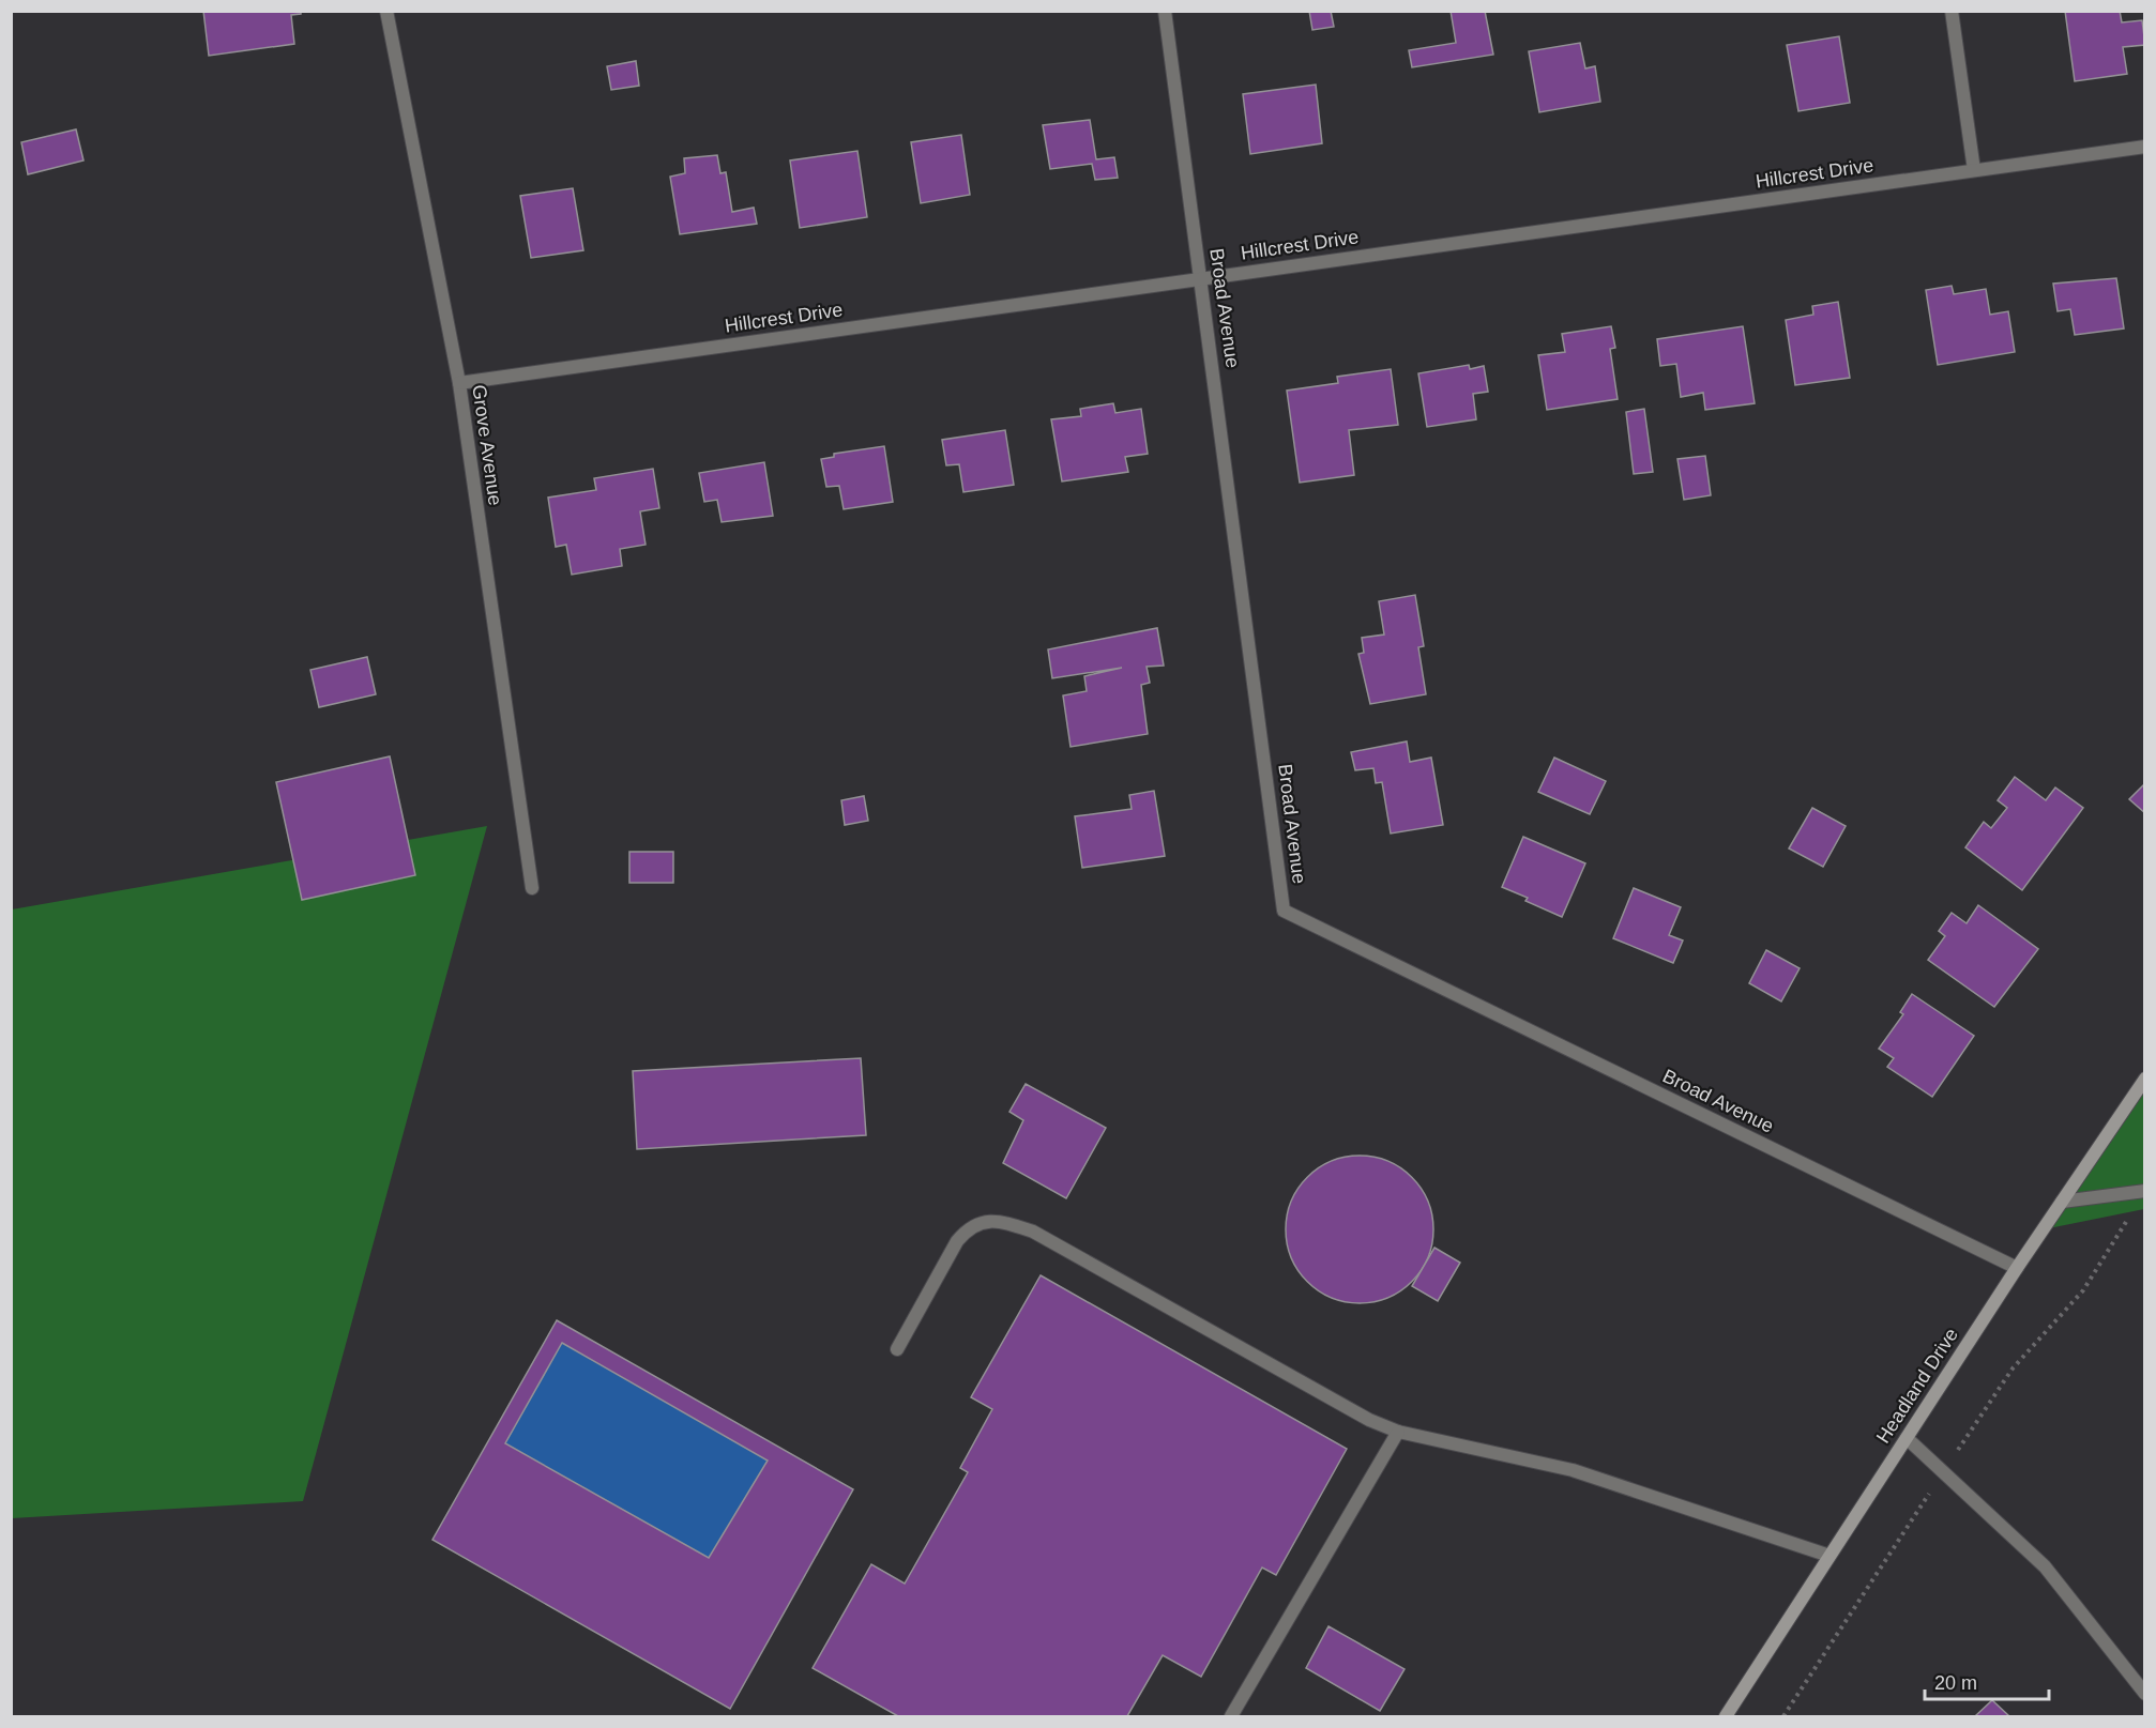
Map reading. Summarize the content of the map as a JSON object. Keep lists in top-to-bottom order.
{
  "streets": {
    "main road": ["Headland Drive"],
    "street": ["Hillcrest Drive", "Broad Avenue", "Grove Avenue"]
  },
  "crossings": [
    ["Hillcrest Drive", "Broad Avenue"],
    ["Hillcrest Drive", "Grove Avenue"],
    ["Broad Avenue", "Headland Drive"]
  ],
  "scale_bar": "20 m"
}
